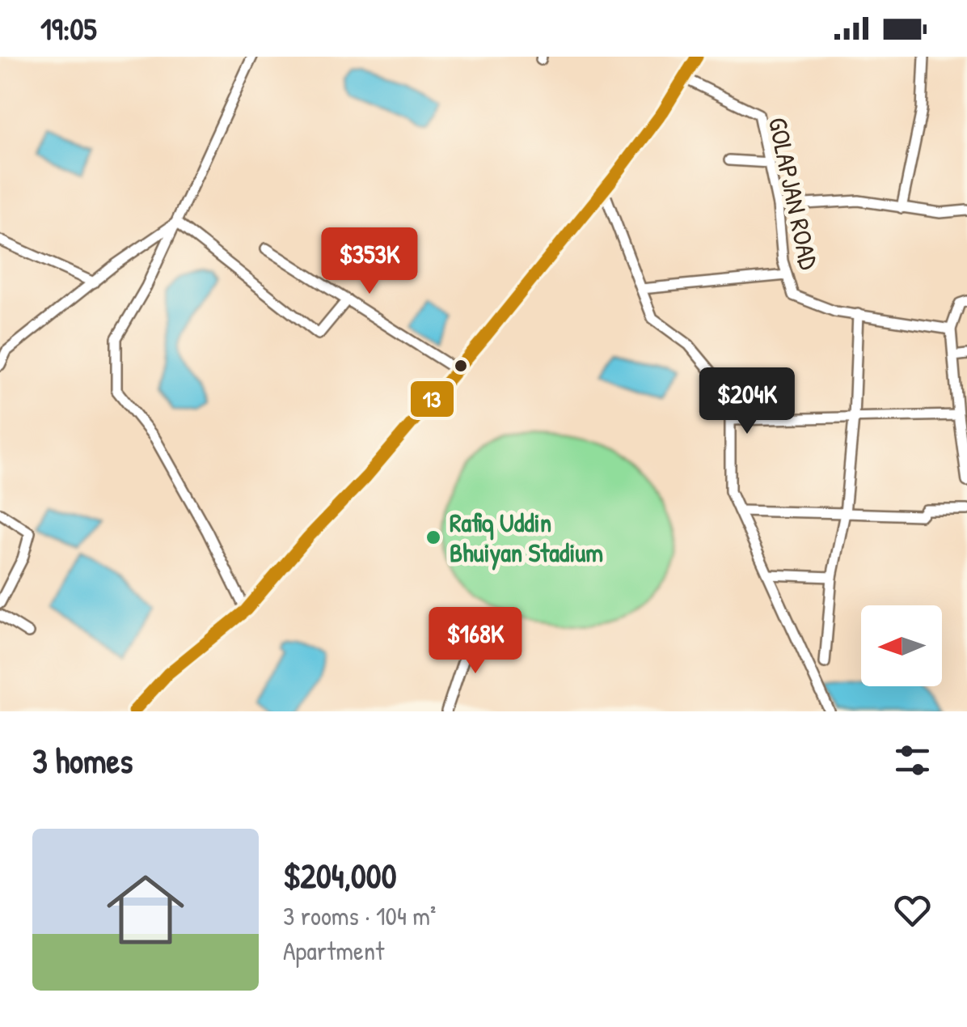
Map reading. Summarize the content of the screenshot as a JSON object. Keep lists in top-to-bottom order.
{
  "streets": {
    "street": ["GOLAPJAN ROAD"]
  },
  "places": ["Rafiq Uddin Bhuiyan Stadium"],
  "lines": ["transit line 13"],
  "north": "left",
  "page": {
    "status": "19:05",
    "price": ["$353K", "$204K", "$168K"],
    "heading": "3 homes",
    "list": [
      {
        "name": "$204,000",
        "note": "3 rooms · 104 m² · Apartment"
      }
    ]
  }
}
